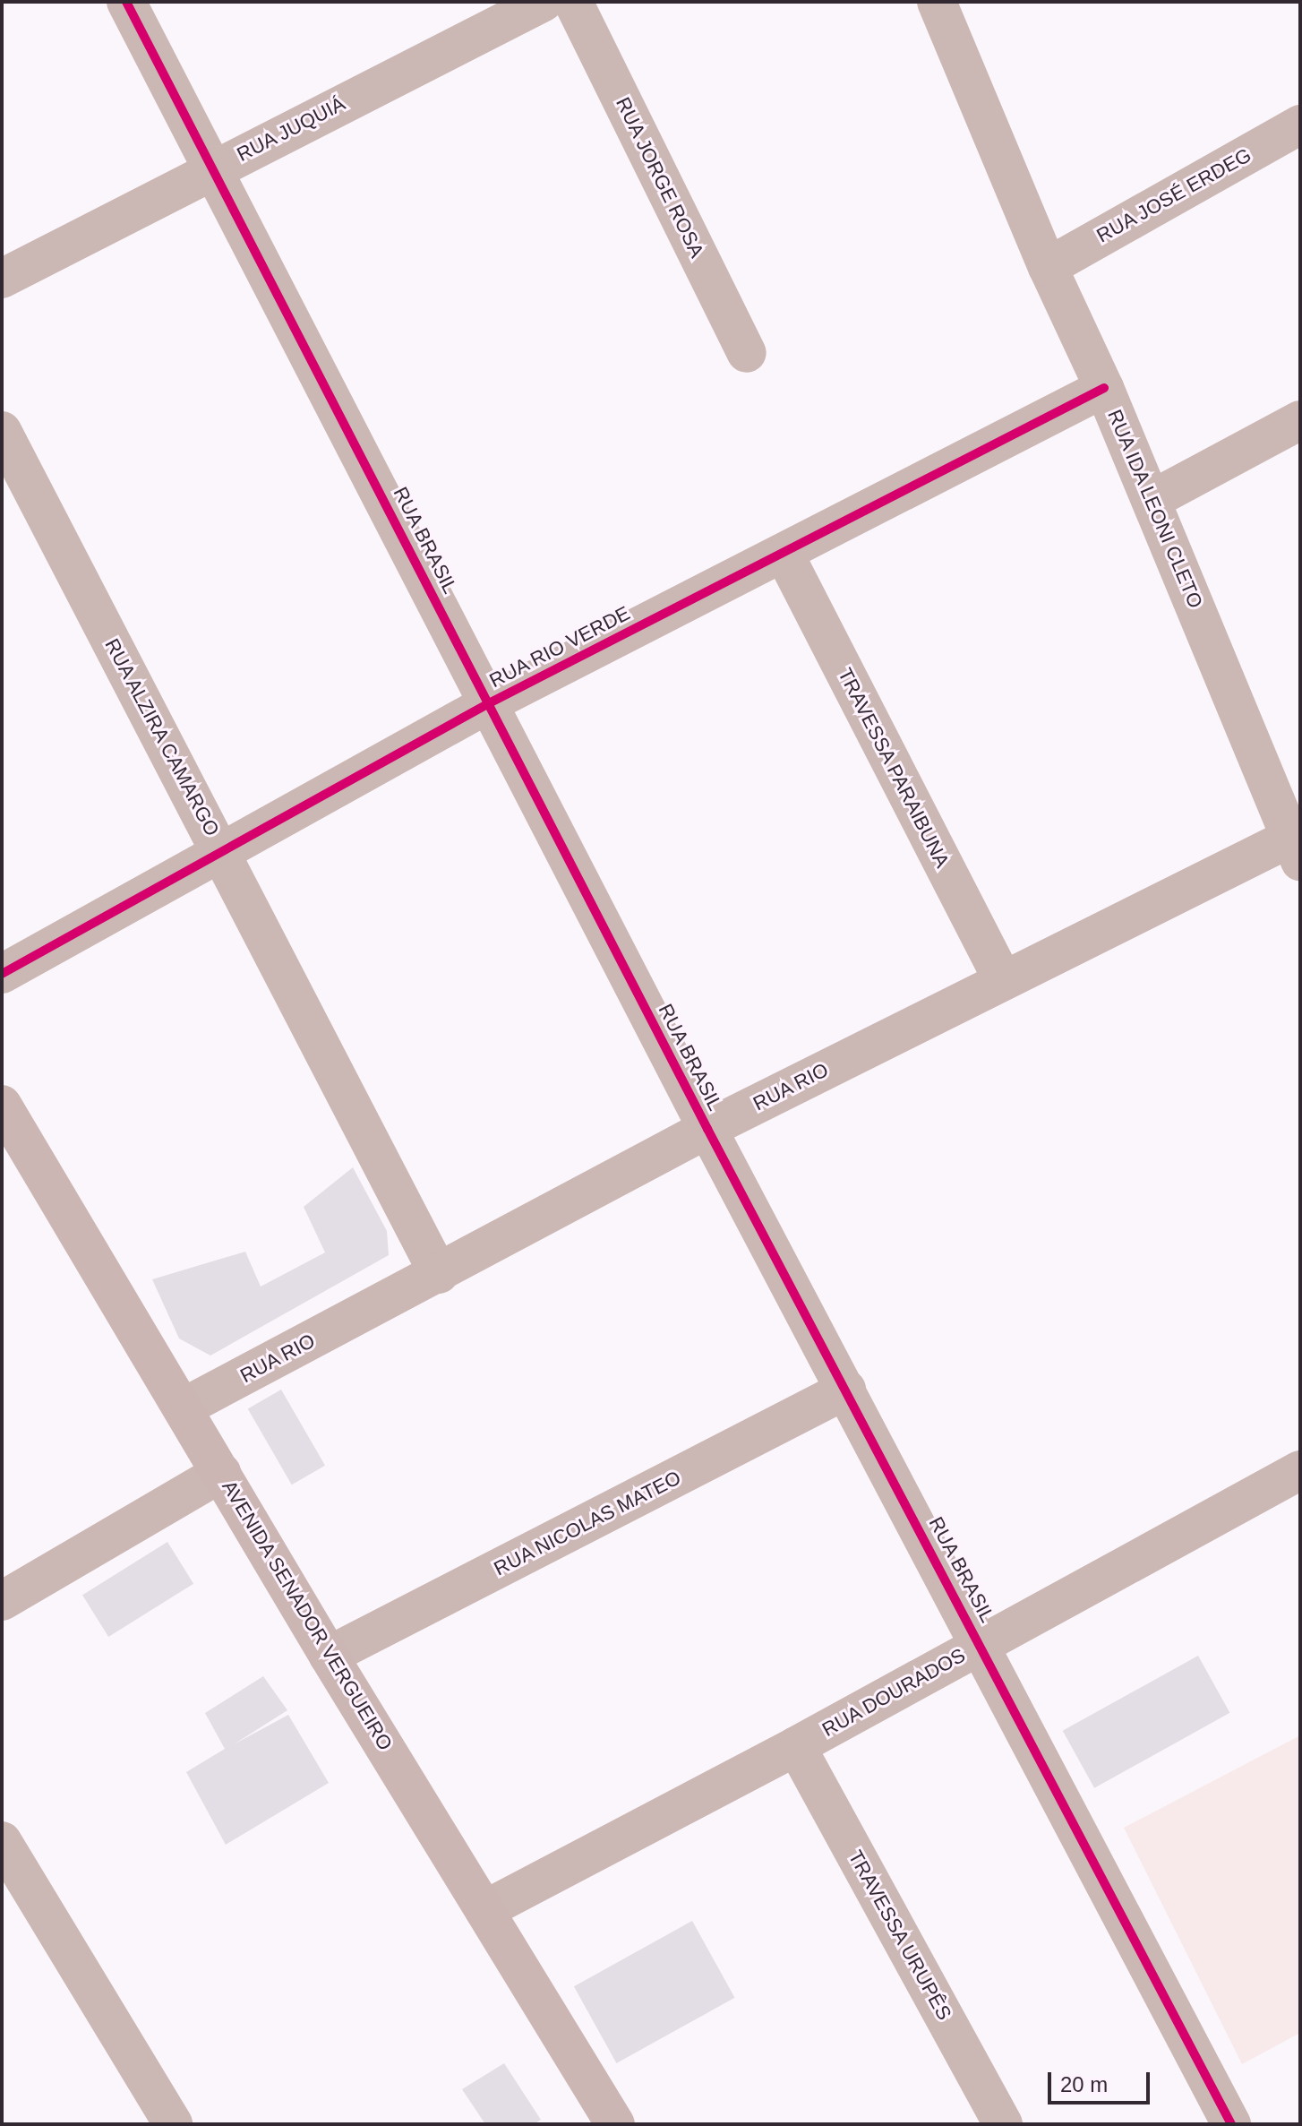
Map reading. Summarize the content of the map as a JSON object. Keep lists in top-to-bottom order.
{
  "streets": {
    "main road": ["AVENIDA SENADOR VERGUEIRO"],
    "street": [
      "RUA JUQUIÁ",
      "RUA JORGE ROSA",
      "RUA JOSÉ ERDEG",
      "RUA IDA LEONI CLETO",
      "RUA BRASIL",
      "RUA RIO VERDE",
      "RUA ALZIRA CAMARGO",
      "TRAVESSA PARAIBUNA",
      "RUA RIO",
      "RUA NICOLAS MATEO",
      "RUA DOURADOS",
      "TRAVESSA URUPÊS"
    ]
  },
  "crossings": [
    ["RUA JUQUIÁ", "RUA BRASIL"],
    ["RUA JOSÉ ERDEG", "RUA IDA LEONI CLETO"],
    ["RUA IDA LEONI CLETO", "RUA RIO VERDE"],
    ["RUA IDA LEONI CLETO", "RUA RIO"],
    ["RUA BRASIL", "RUA RIO VERDE"],
    ["RUA BRASIL", "RUA RIO"],
    ["RUA BRASIL", "RUA NICOLAS MATEO"],
    ["RUA BRASIL", "RUA DOURADOS"],
    ["RUA RIO VERDE", "RUA ALZIRA CAMARGO"],
    ["RUA RIO VERDE", "TRAVESSA PARAIBUNA"],
    ["RUA ALZIRA CAMARGO", "RUA RIO"],
    ["TRAVESSA PARAIBUNA", "RUA RIO"],
    ["RUA RIO", "AVENIDA SENADOR VERGUEIRO"],
    ["RUA NICOLAS MATEO", "AVENIDA SENADOR VERGUEIRO"],
    ["AVENIDA SENADOR VERGUEIRO", "RUA DOURADOS"],
    ["RUA DOURADOS", "TRAVESSA URUPÊS"]
  ],
  "scale_bar": "20 m"
}
